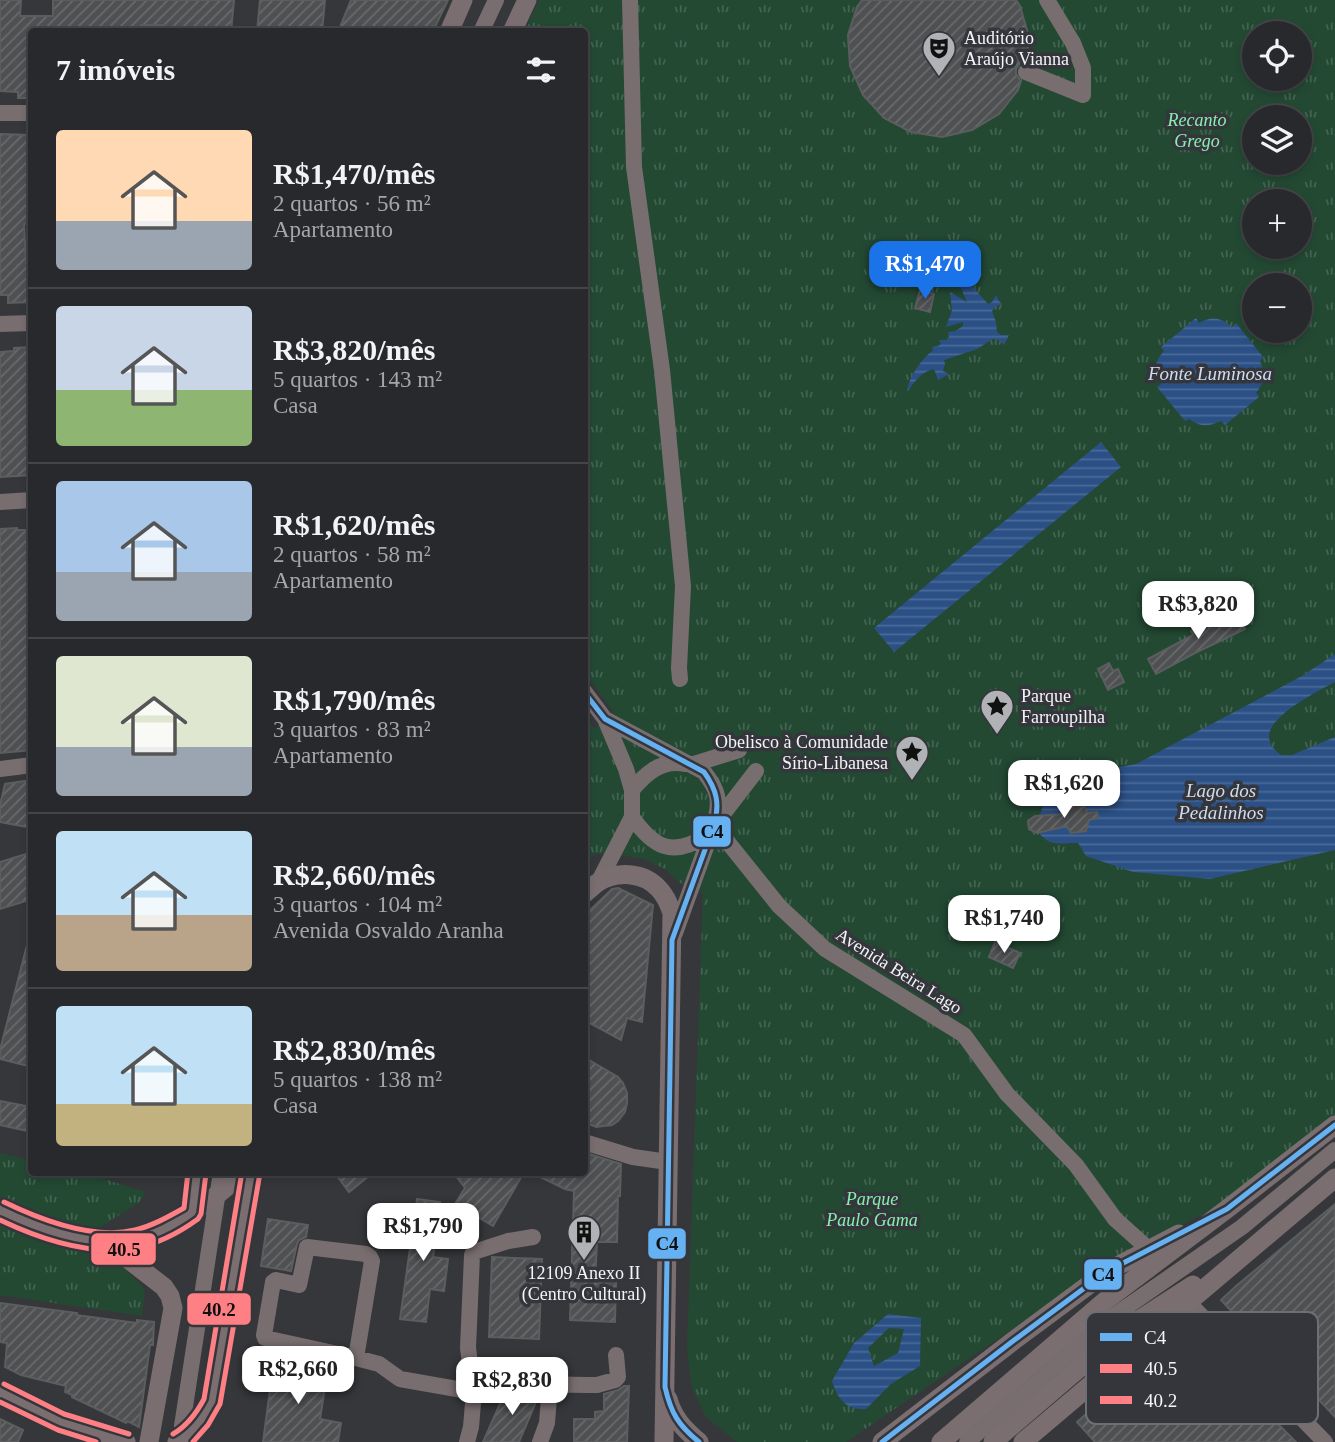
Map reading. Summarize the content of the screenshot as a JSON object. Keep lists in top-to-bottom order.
{
  "streets": {
    "street": ["Avenida Beira Lago"]
  },
  "water": ["Fonte Luminosa", "Lago dos Pedalinhos"],
  "parks": ["Recanto Grego", "Parque Paulo Gama"],
  "places": {
    "theatre": ["Auditório Araújo Vianna"],
    "place": ["Parque Farroupilha", "Obelisco à Comunidade Sírio-Libanesa"],
    "building": ["12109 Anexo II (Centro Cultural)"]
  },
  "lines": ["transit line C4", "transit line 40.5", "transit line 40.2"],
  "legend": ["C4", "40.5", "40.2"],
  "page": {
    "map_buttons": ["+", "−"],
    "heading": "7 imóveis",
    "list": [
      {
        "name": "R$1,470/mês",
        "note": "2 quartos · 56 m² · Apartamento"
      },
      {
        "name": "R$3,820/mês",
        "note": "5 quartos · 143 m² · Casa"
      },
      {
        "name": "R$1,620/mês",
        "note": "2 quartos · 58 m² · Apartamento"
      },
      {
        "name": "R$1,790/mês",
        "note": "3 quartos · 83 m² · Apartamento"
      },
      {
        "name": "R$2,660/mês",
        "note": "3 quartos · 104 m² · Avenida Osvaldo Aranha"
      },
      {
        "name": "R$2,830/mês",
        "note": "5 quartos · 138 m² · Casa"
      }
    ],
    "price": [
      "R$1,470",
      "R$3,820",
      "R$1,620",
      "R$1,740",
      "R$1,790",
      "R$2,660",
      "R$2,830"
    ]
  }
}
